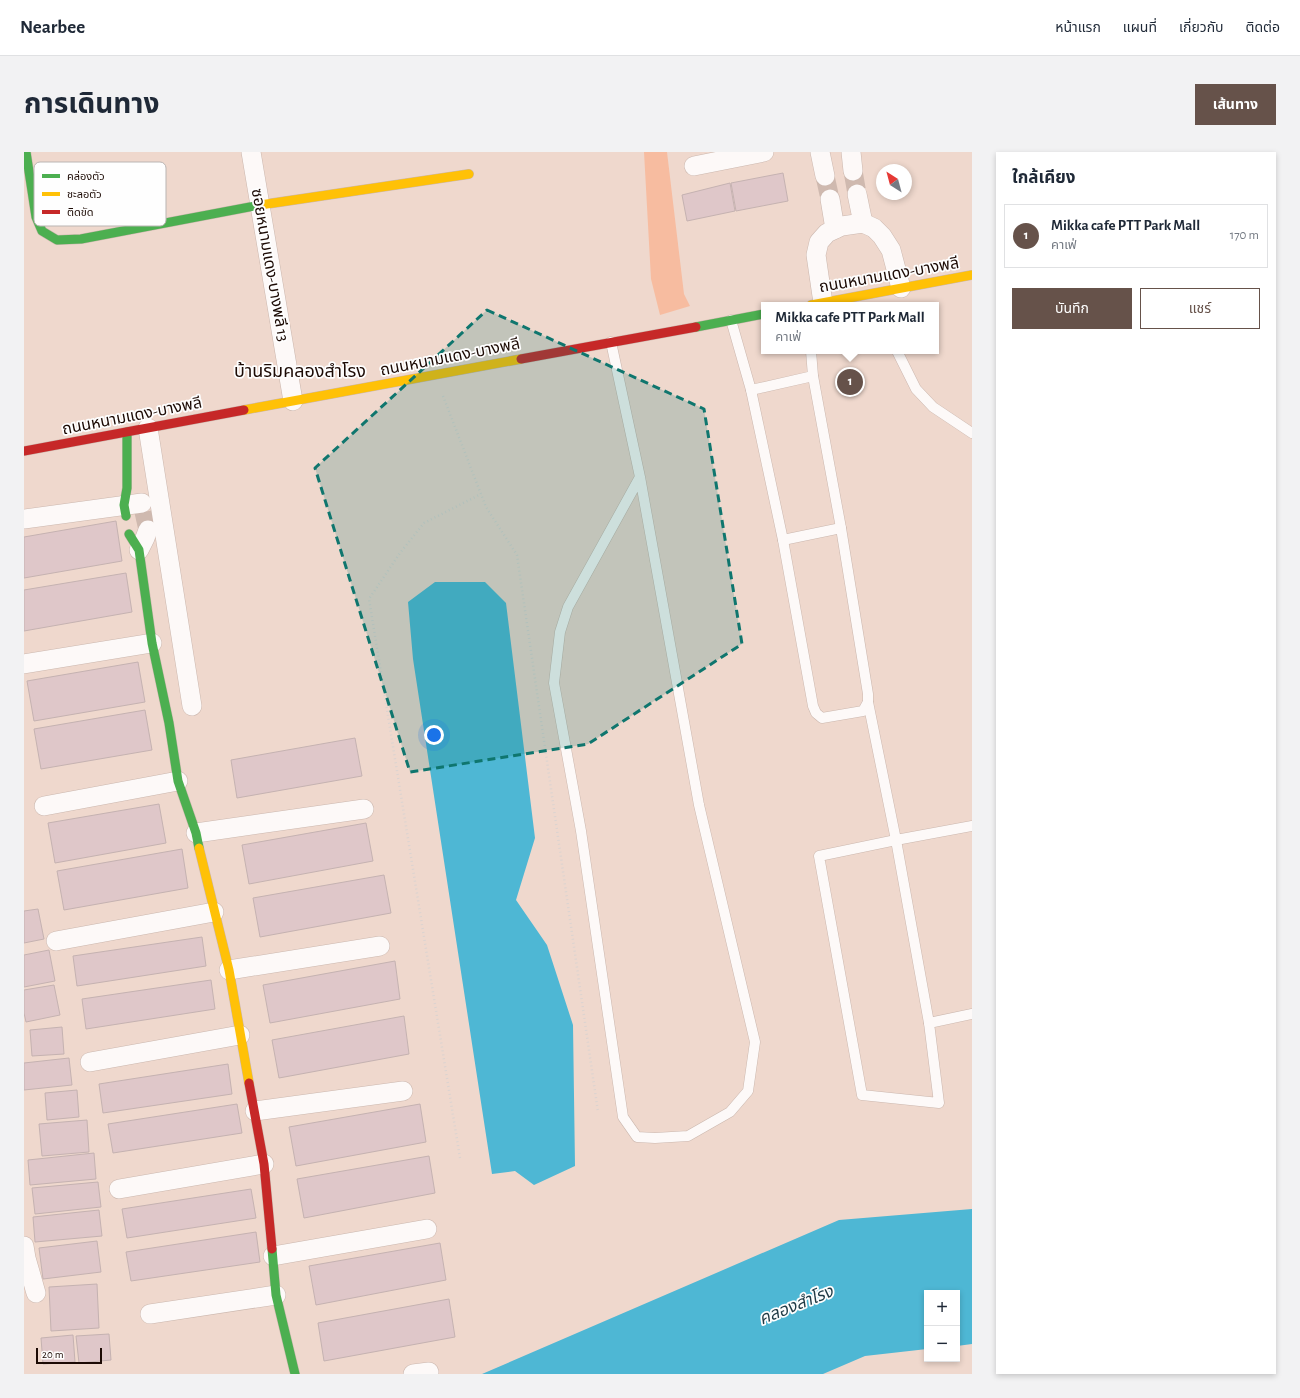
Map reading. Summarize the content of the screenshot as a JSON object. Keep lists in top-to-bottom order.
{
  "streets": {
    "street": ["ซอยหนามแดง-บางพลี 13", "ถนนหนามแดง-บางพลี"]
  },
  "crossings": [
    ["ซอยหนามแดง-บางพลี 13", "ถนนหนามแดง-บางพลี"]
  ],
  "districts": ["บ้านริมคลองสำโรง"],
  "water": ["คลองสำโรง"],
  "legend": ["คล่องตัว", "ชะลอตัว", "ติดขัด"],
  "scale_bar": "20 m",
  "north": "top left",
  "page": {
    "header": "Nearbee",
    "nav": [
      "หน้าแรก",
      "แผนที่",
      "เกี่ยวกับ",
      "ติดต่อ"
    ],
    "title": "การเดินทาง",
    "buttons": [
      "เส้นทาง",
      ["บันทึก", "แชร์"]
    ],
    "heading": "ใกล้เคียง",
    "list": [
      {
        "mark": "1",
        "name": "Mikka cafe PTT Park Mall",
        "note": "คาเฟ่",
        "value": "170 m"
      }
    ],
    "popup": ["Mikka cafe PTT Park Mall", "คาเฟ่"],
    "pins": "1",
    "map_buttons": ["+", "−"],
    "scale": "20 m"
  }
}
